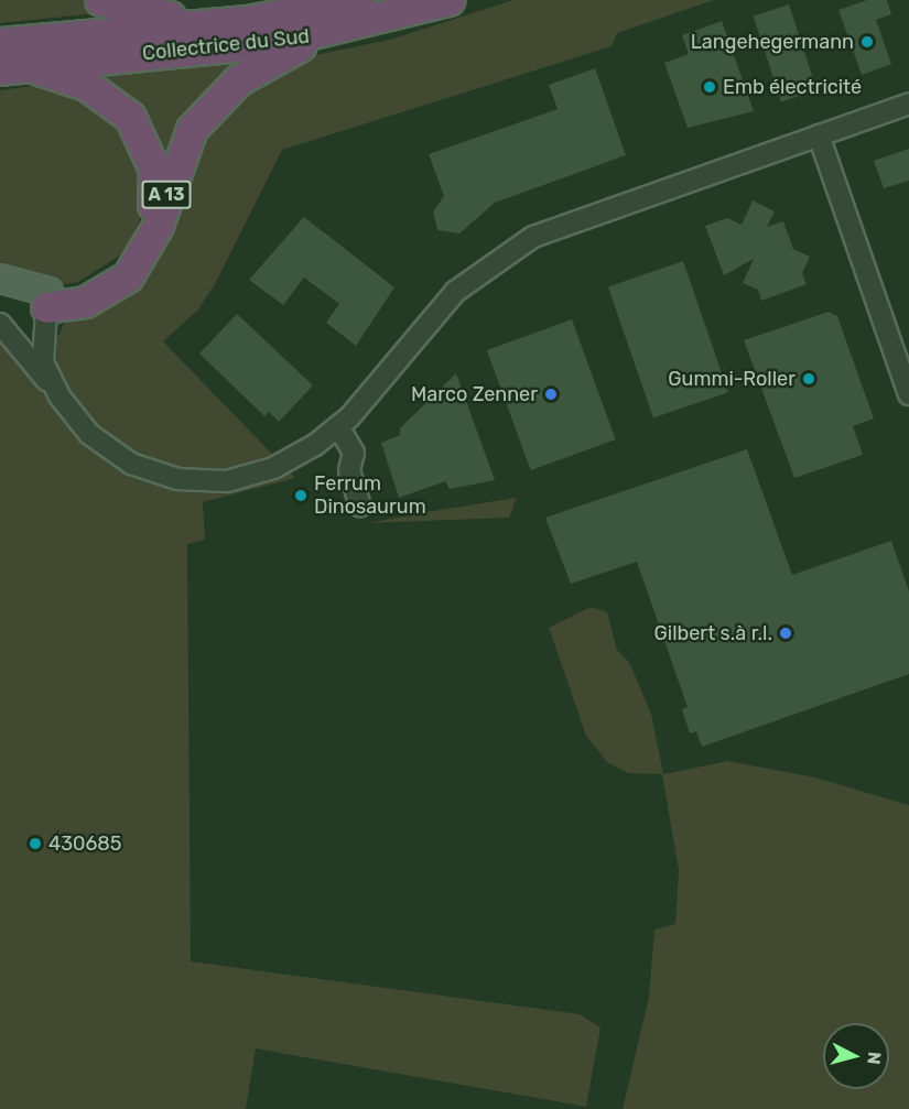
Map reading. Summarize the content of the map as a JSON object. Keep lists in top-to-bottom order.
{
  "streets": {
    "highway": ["Collectrice du Sud", "A 13"]
  },
  "crossings": [
    ["Collectrice du Sud", "A 13"]
  ],
  "places": [
    "Langehegermann",
    "Emb électricité",
    "Gummi-Roller",
    "Marco Zenner",
    "Ferrum Dinosaurum",
    "Gilbert s.à r.l.",
    "430685"
  ],
  "north": "right"
}
